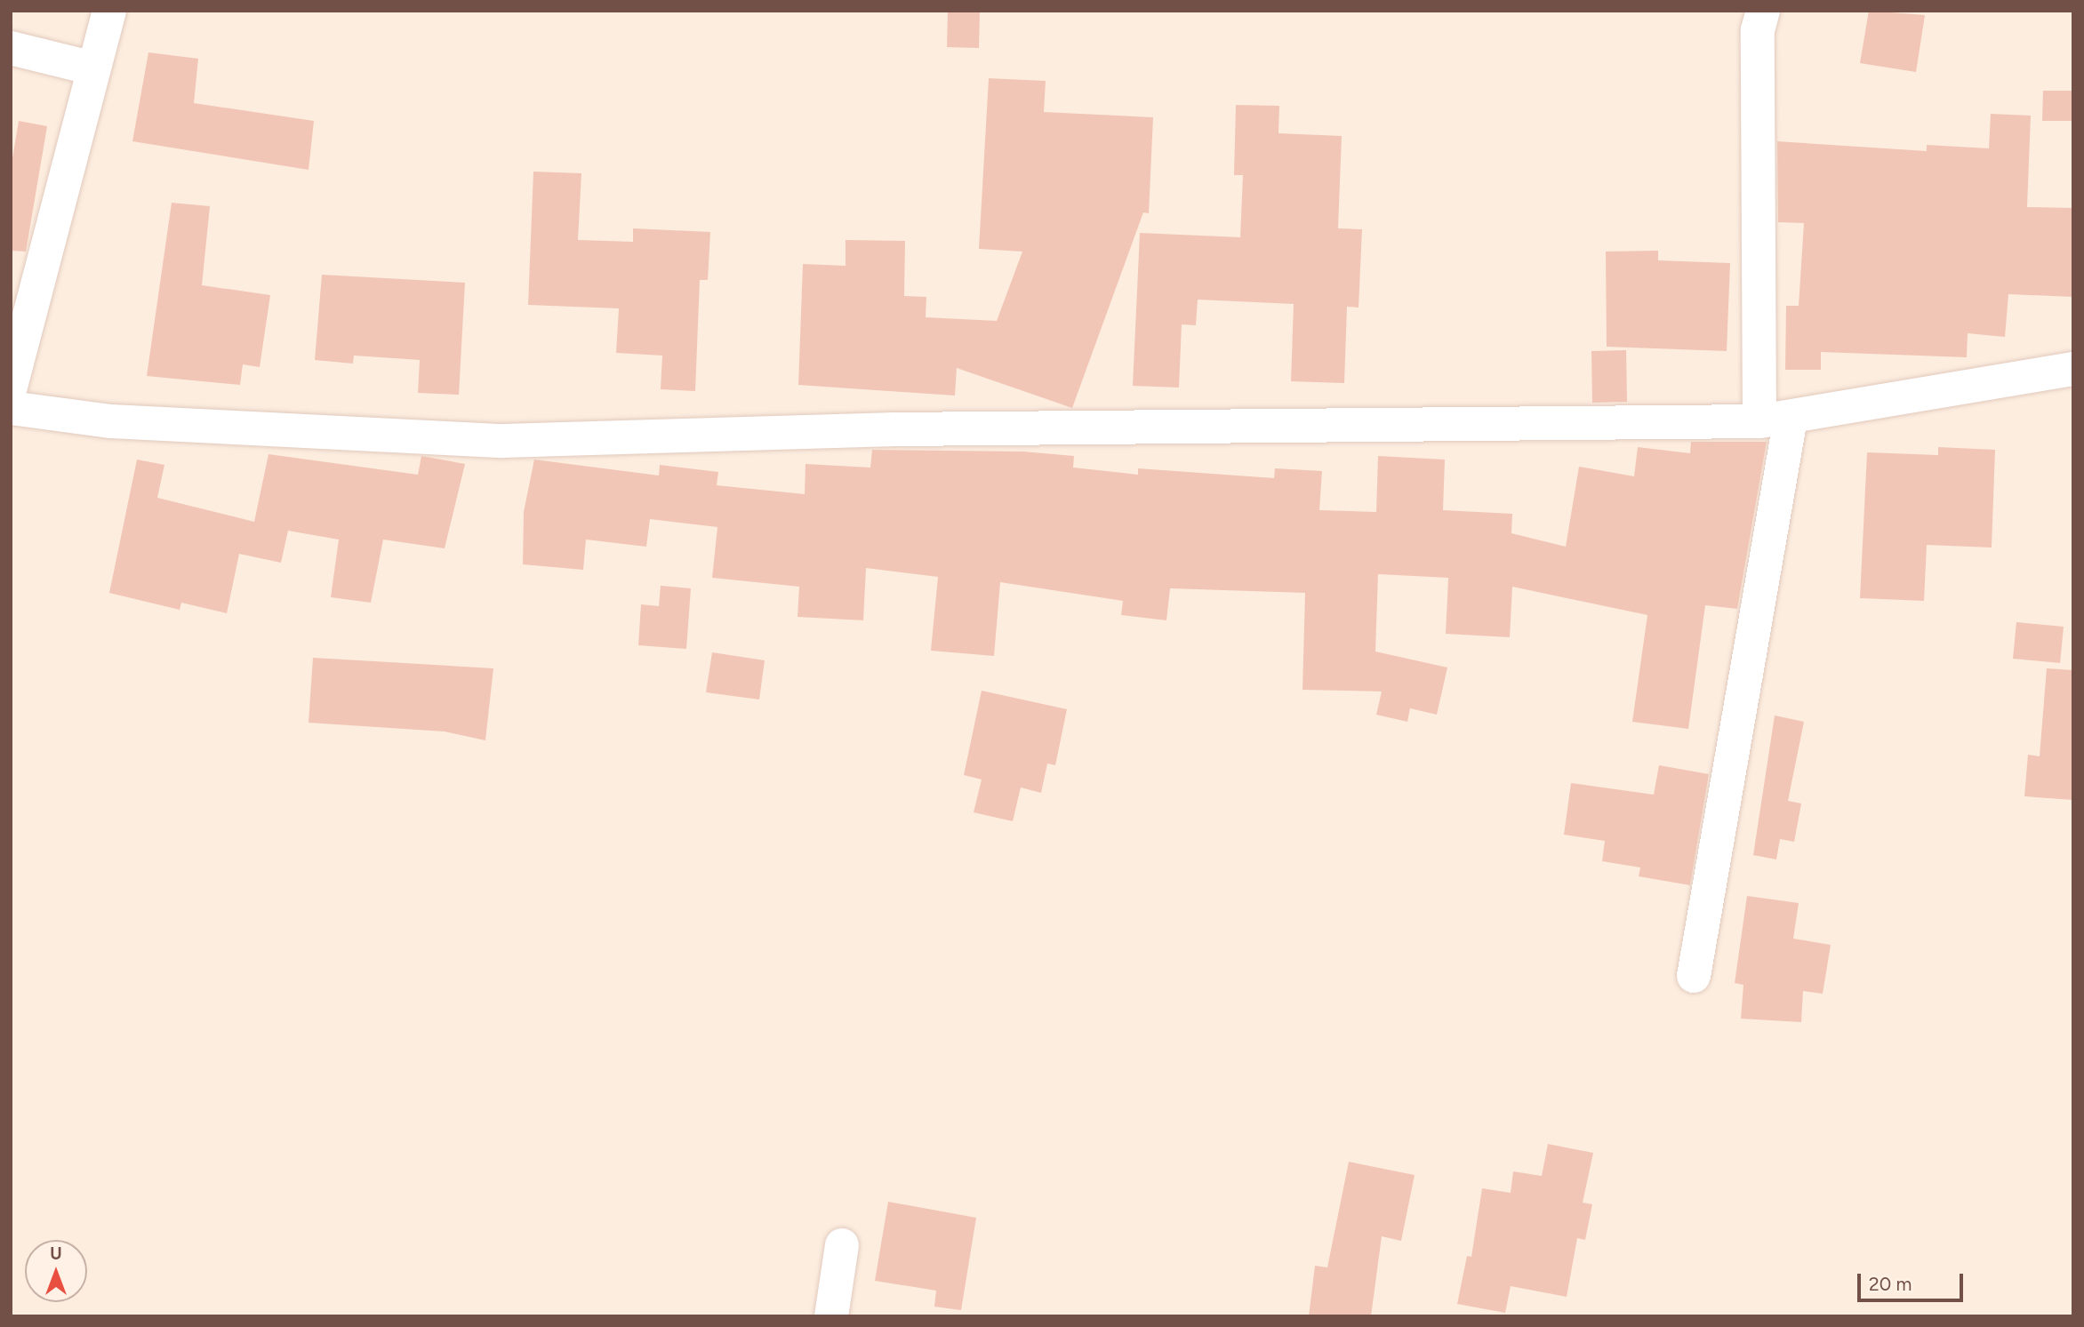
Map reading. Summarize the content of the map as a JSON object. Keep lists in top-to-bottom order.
{
  "scale_bar": "20 m",
  "north": "top"
}
